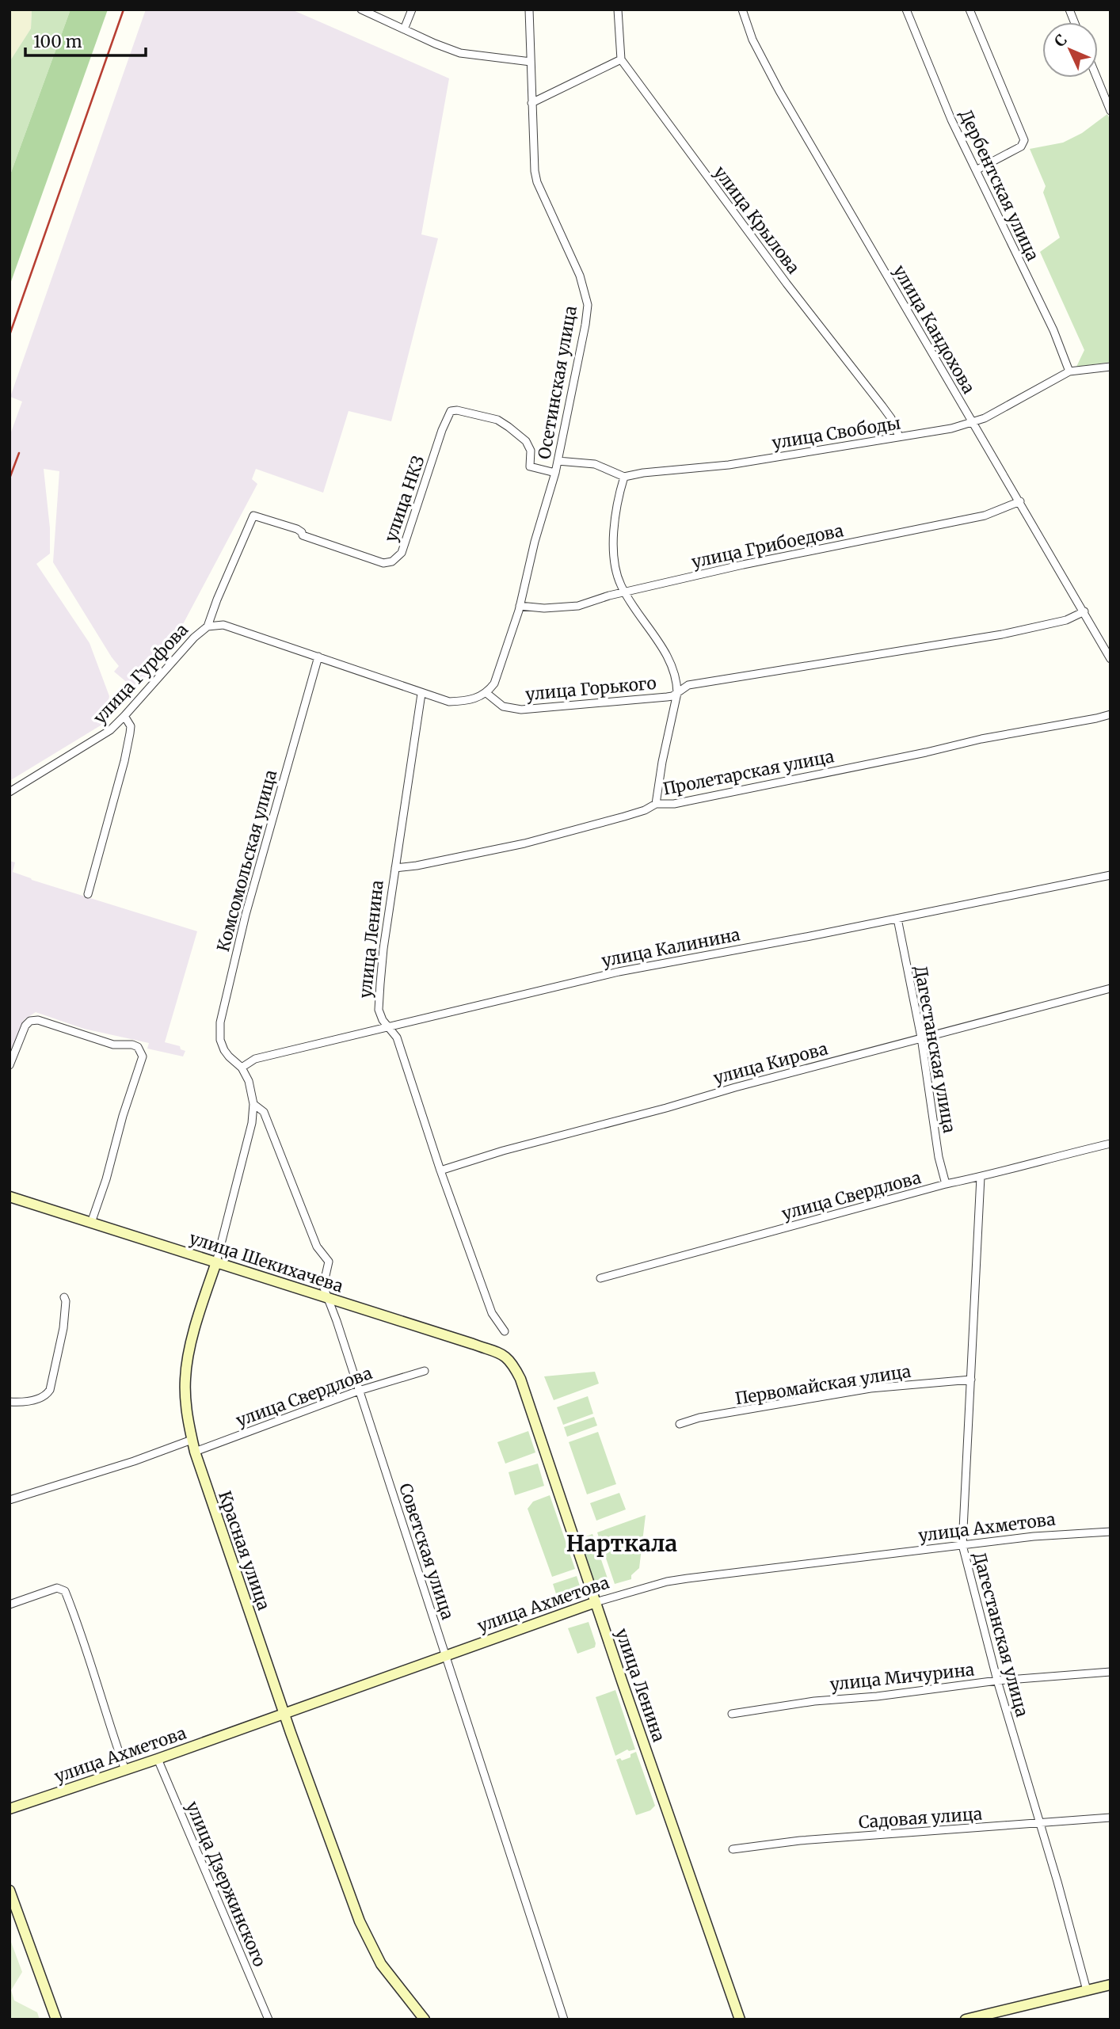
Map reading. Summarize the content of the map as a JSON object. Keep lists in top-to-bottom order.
{
  "streets": {
    "street": [
      "Дербентская улица",
      "улица Крылова",
      "улица Кандохова",
      "Осетинская улица",
      "улица Свободы",
      "улица НКЗ",
      "улица Грибоедова",
      "улица Гурфова",
      "улица Горького",
      "Пролетарская улица",
      "Комсомольская улица",
      "улица Ленина",
      "улица Калинина",
      "Дагестанская улица",
      "улица Кирова",
      "улица Свердлова",
      "улица Шекихачева",
      "Первомайская улица",
      "улица Ахметова",
      "Красная улица",
      "Советская улица",
      "улица Мичурина",
      "Садовая улица",
      "улица Дзержинского"
    ]
  },
  "crossings": [
    ["Дербентская улица", "улица Свободы"],
    ["улица Крылова", "улица Свободы"],
    ["улица Кандохова", "улица Свободы"],
    ["улица Кандохова", "улица Грибоедова"],
    ["улица Кандохова", "улица Горького"],
    ["Осетинская улица", "улица НКЗ"],
    ["Осетинская улица", "улица Грибоедова"],
    ["Осетинская улица", "улица Горького"],
    ["улица НКЗ", "улица Гурфова"],
    ["Пролетарская улица", "улица Ленина"],
    ["Комсомольская улица", "улица Калинина"],
    ["Комсомольская улица", "Красная улица"],
    ["улица Ленина", "улица Калинина"],
    ["улица Ленина", "улица Кирова"],
    ["улица Ленина", "улица Шекихачева"],
    ["улица Ленина", "улица Ахметова"],
    ["улица Калинина", "Дагестанская улица"],
    ["улица Калинина", "Красная улица"],
    ["Дагестанская улица", "улица Кирова"],
    ["Дагестанская улица", "улица Свердлова"],
    ["Дагестанская улица", "Первомайская улица"],
    ["Дагестанская улица", "улица Ахметова"],
    ["Дагестанская улица", "улица Мичурина"],
    ["Дагестанская улица", "Садовая улица"],
    ["улица Свердлова", "Красная улица"],
    ["улица Свердлова", "Советская улица"],
    ["улица Шекихачева", "Красная улица"],
    ["улица Шекихачева", "Советская улица"],
    ["улица Ахметова", "Красная улица"],
    ["улица Ахметова", "Советская улица"],
    ["улица Ахметова", "улица Дзержинского"],
    ["Красная улица", "Советская улица"]
  ],
  "districts": ["Нарткала"],
  "scale_bar": "100 m",
  "north": "top left"
}
